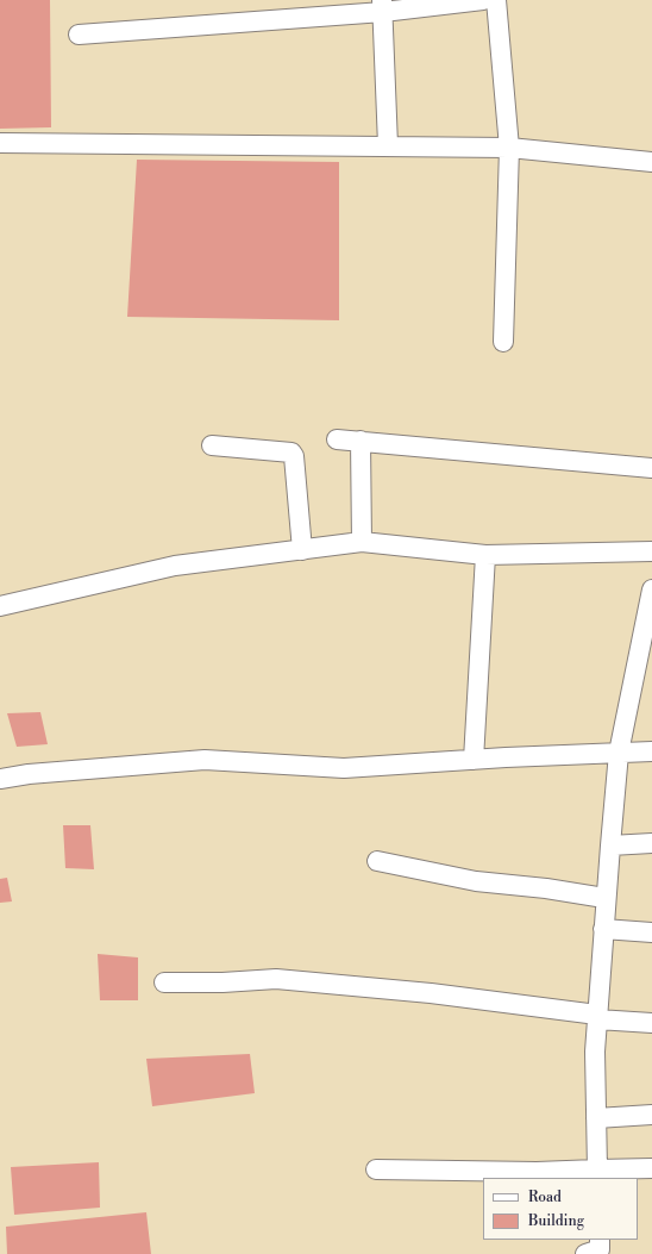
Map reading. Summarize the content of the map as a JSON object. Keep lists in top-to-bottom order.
{
  "legend": ["Road", "Building"]
}
